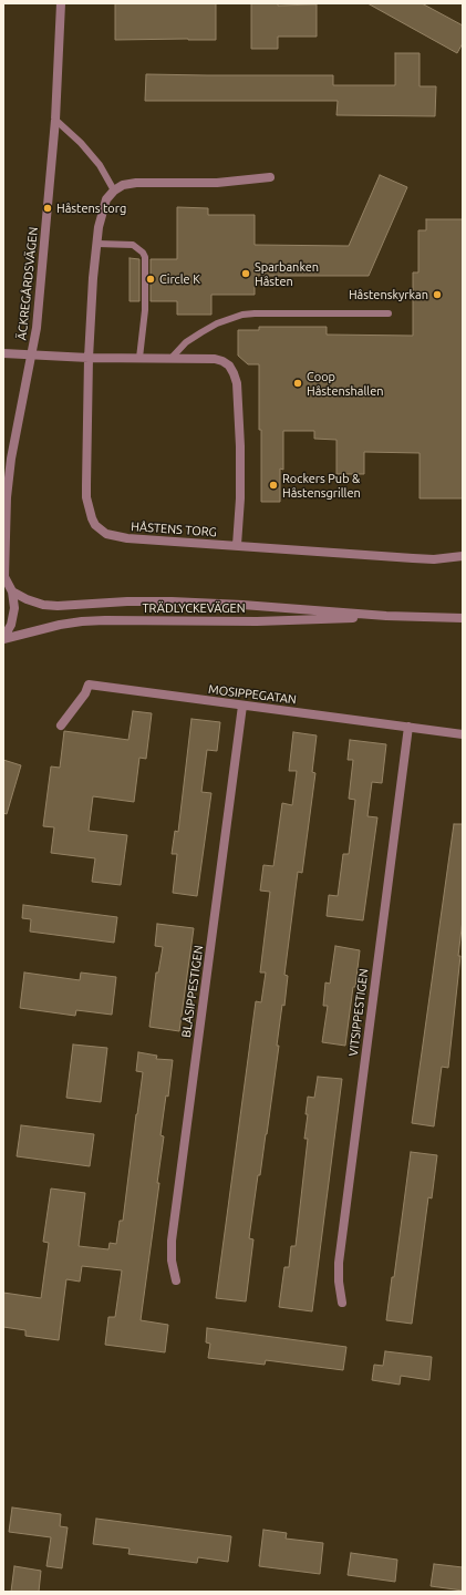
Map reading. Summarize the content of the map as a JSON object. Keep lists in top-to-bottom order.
{
  "streets": {
    "street": [
      "ÄCKREGÅRDSVÄGEN",
      "HÅSTENS TORG",
      "TRÄDLYCKEVÄGEN",
      "MOSIPPEGATAN",
      "BLÅSIPPESTIGEN",
      "VITSIPPESTIGEN"
    ]
  },
  "crossings": [
    ["MOSIPPEGATAN", "BLÅSIPPESTIGEN"],
    ["MOSIPPEGATAN", "VITSIPPESTIGEN"]
  ],
  "places": [
    "Håstens torg",
    "Sparbanken Håsten",
    "Circle K",
    "Håstenskyrkan",
    "Coop Håstenshallen",
    "Rockers Pub & Håstensgrillen"
  ]
}
